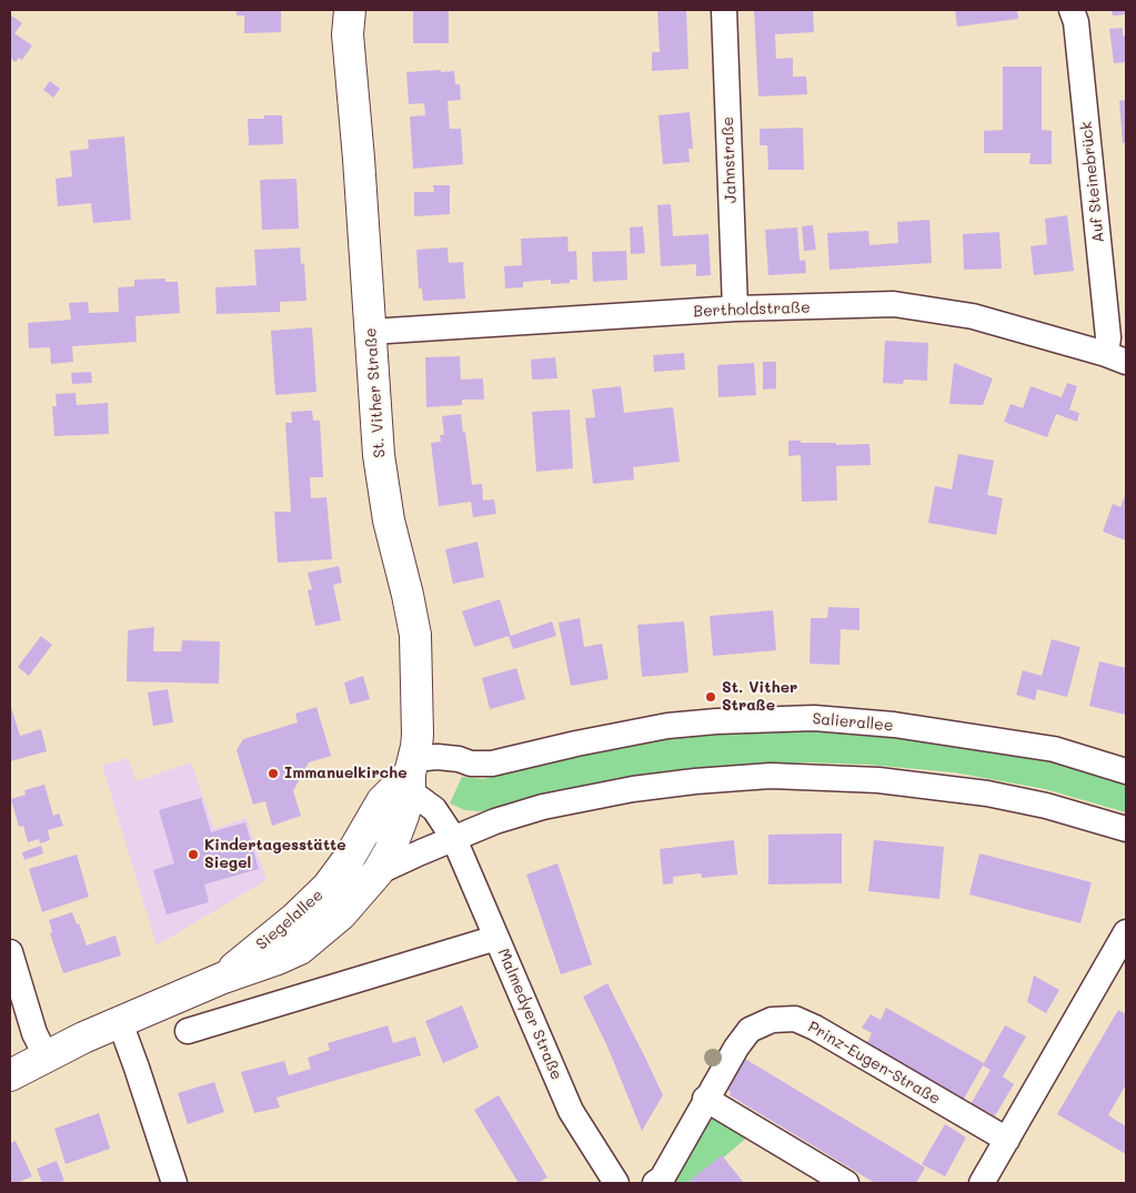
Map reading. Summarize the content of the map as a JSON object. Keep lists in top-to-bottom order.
{
  "streets": {
    "main road": ["St. Vither Straße", "Siegelallee"],
    "street": [
      "Jahnstraße",
      "Auf Steinebrück",
      "Bertholdstraße",
      "Salierallee",
      "Malmedyer Straße",
      "Prinz-Eugen-Straße"
    ]
  },
  "crossings": [
    ["Jahnstraße", "Bertholdstraße"],
    ["Auf Steinebrück", "Bertholdstraße"],
    ["Bertholdstraße", "St. Vither Straße"],
    ["St. Vither Straße", "Salierallee"],
    ["St. Vither Straße", "Siegelallee"],
    ["Salierallee", "Siegelallee"]
  ],
  "places": ["St. Vither Straße", "Immanuelkirche", "Kindertagesstätte Siegel"]
}
